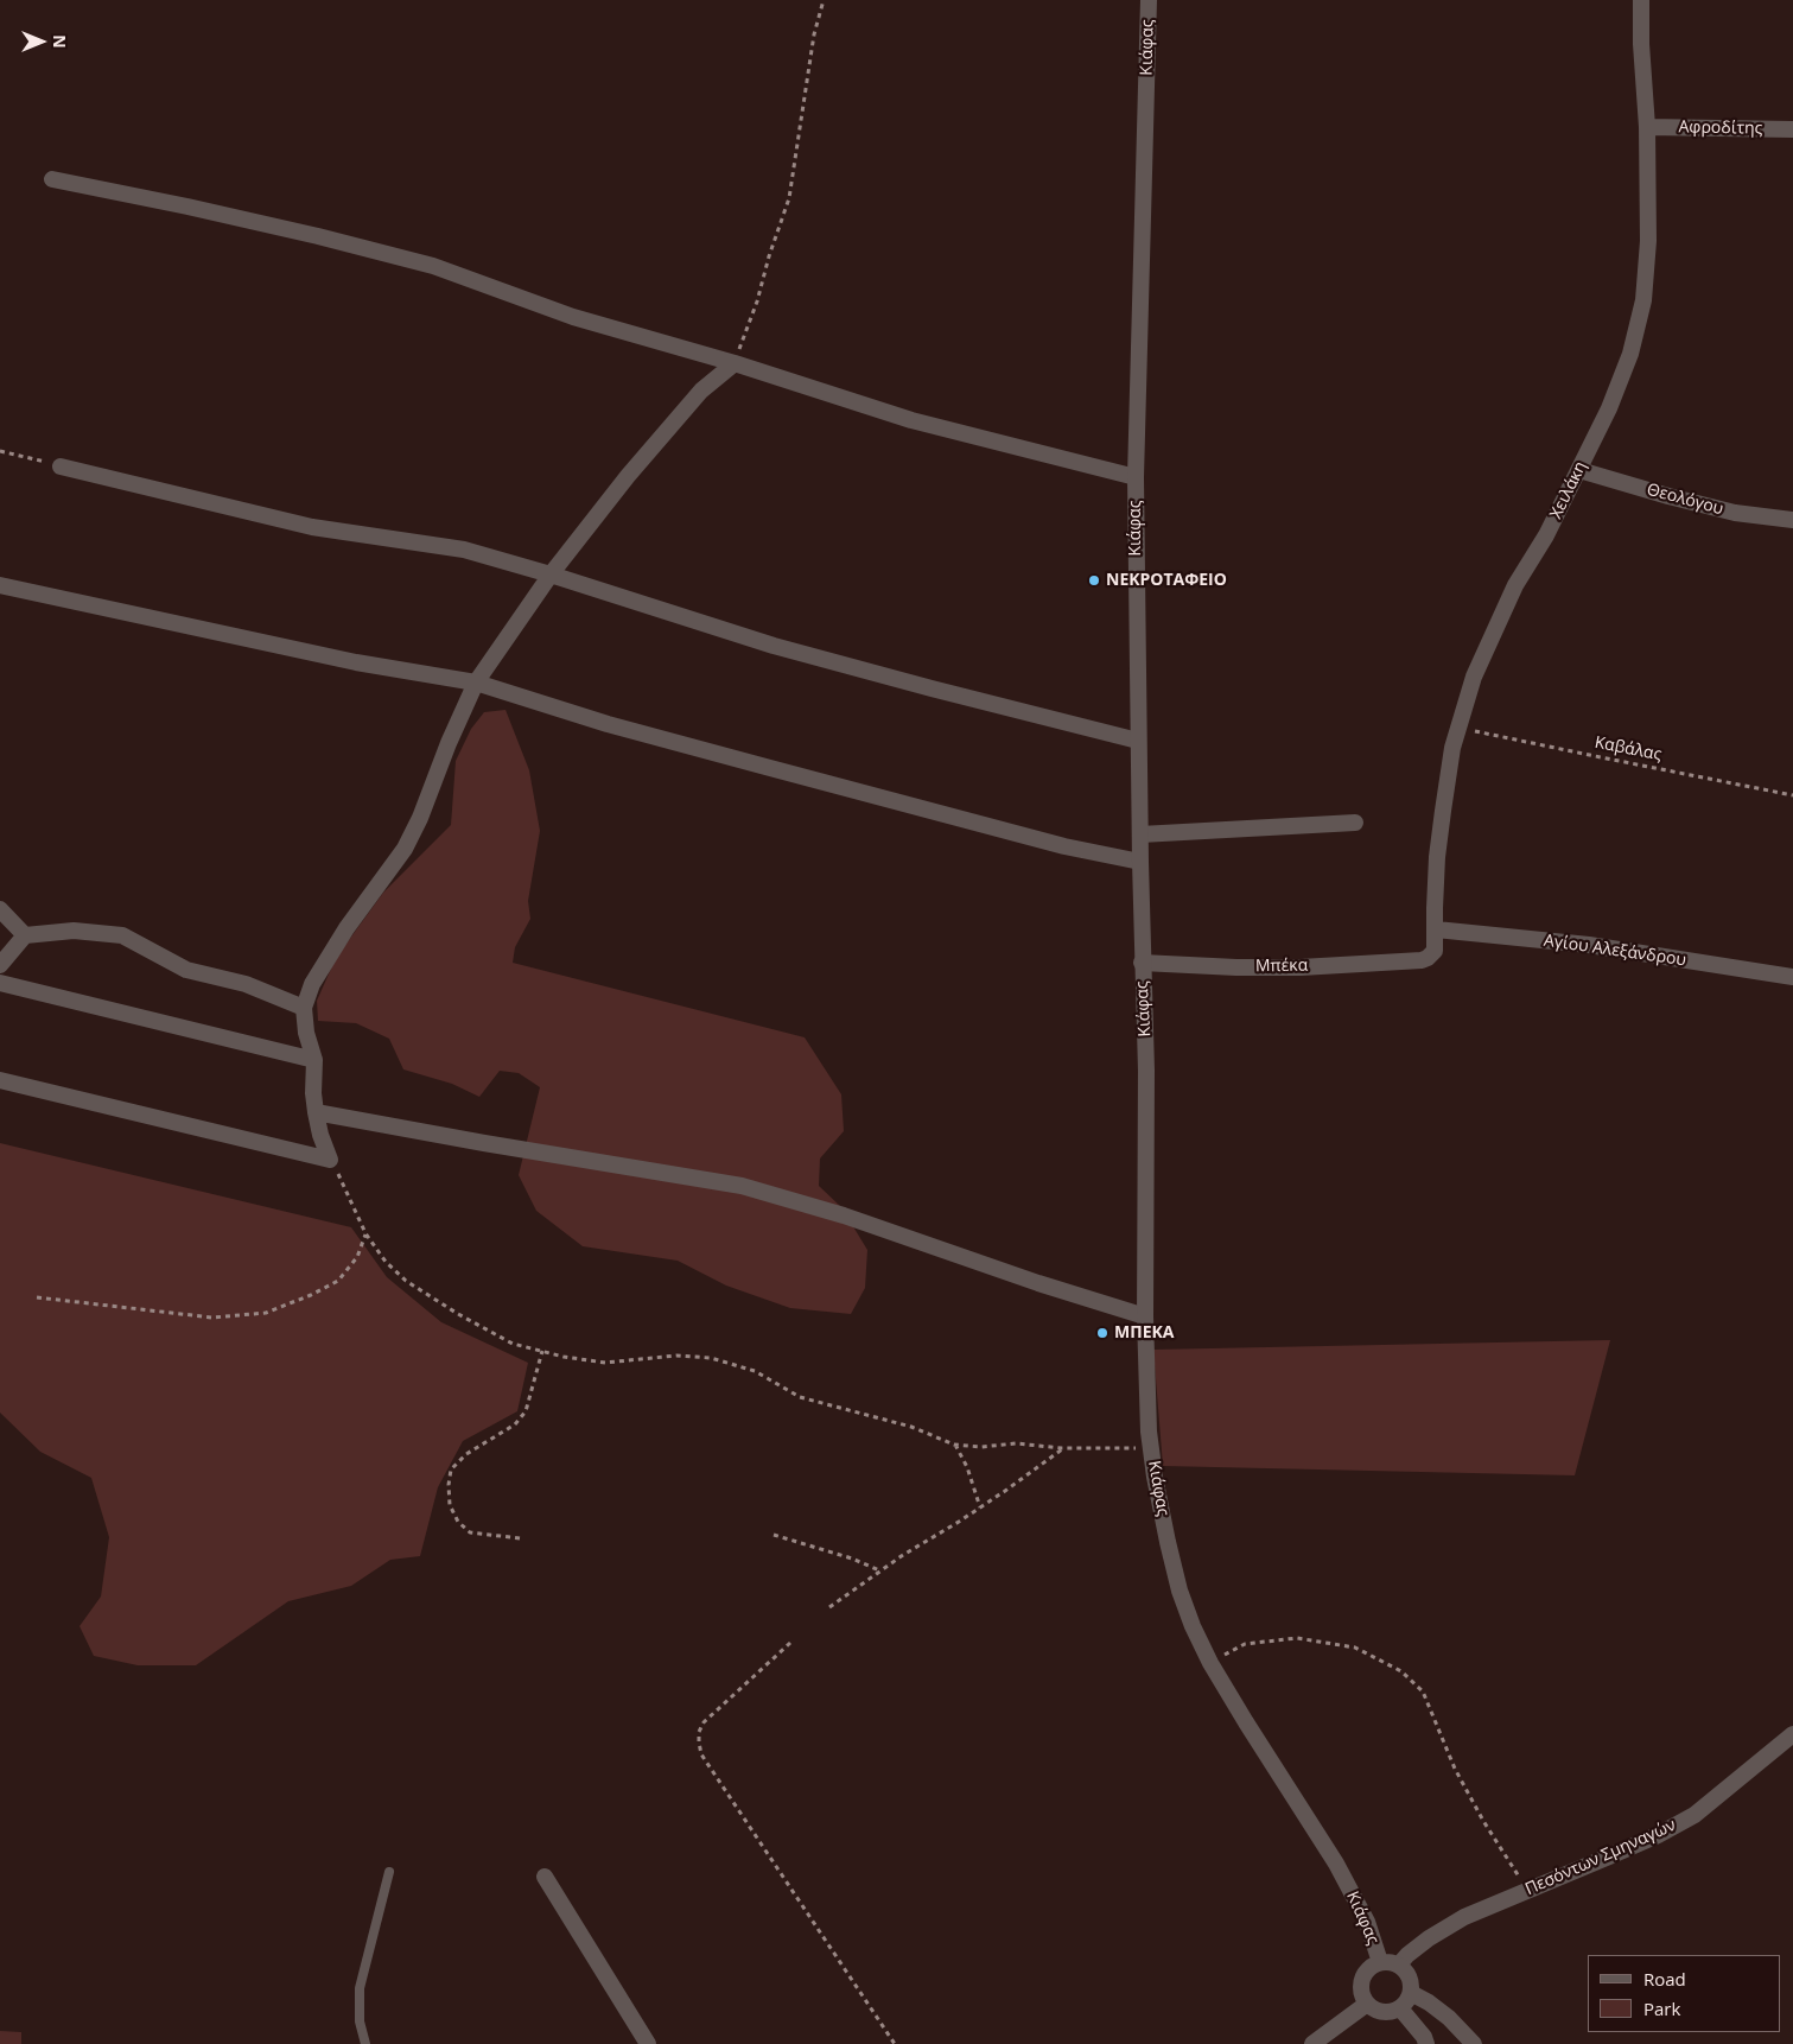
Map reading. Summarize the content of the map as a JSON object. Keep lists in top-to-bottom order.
{
  "streets": {
    "street": [
      "Κιάφας",
      "Αφροδίτης",
      "Χειλάκη",
      "Θεολόγου",
      "Αγίου Αλεξάνδρου",
      "Μπέκα",
      "Πεσόντων Σμηναγών"
    ],
    "path": ["Καβάλας"]
  },
  "crossings": [
    ["Κιάφας", "Μπέκα"],
    ["Κιάφας", "Πεσόντων Σμηναγών"],
    ["Αφροδίτης", "Χειλάκη"],
    ["Χειλάκη", "Θεολόγου"],
    ["Χειλάκη", "Καβάλας"],
    ["Χειλάκη", "Αγίου Αλεξάνδρου"],
    ["Χειλάκη", "Μπέκα"]
  ],
  "places": ["ΝΕΚΡΟΤΑΦΕΙΟ", "ΜΠΕΚΑ"],
  "legend": ["Road", "Park"],
  "north": "right"
}
